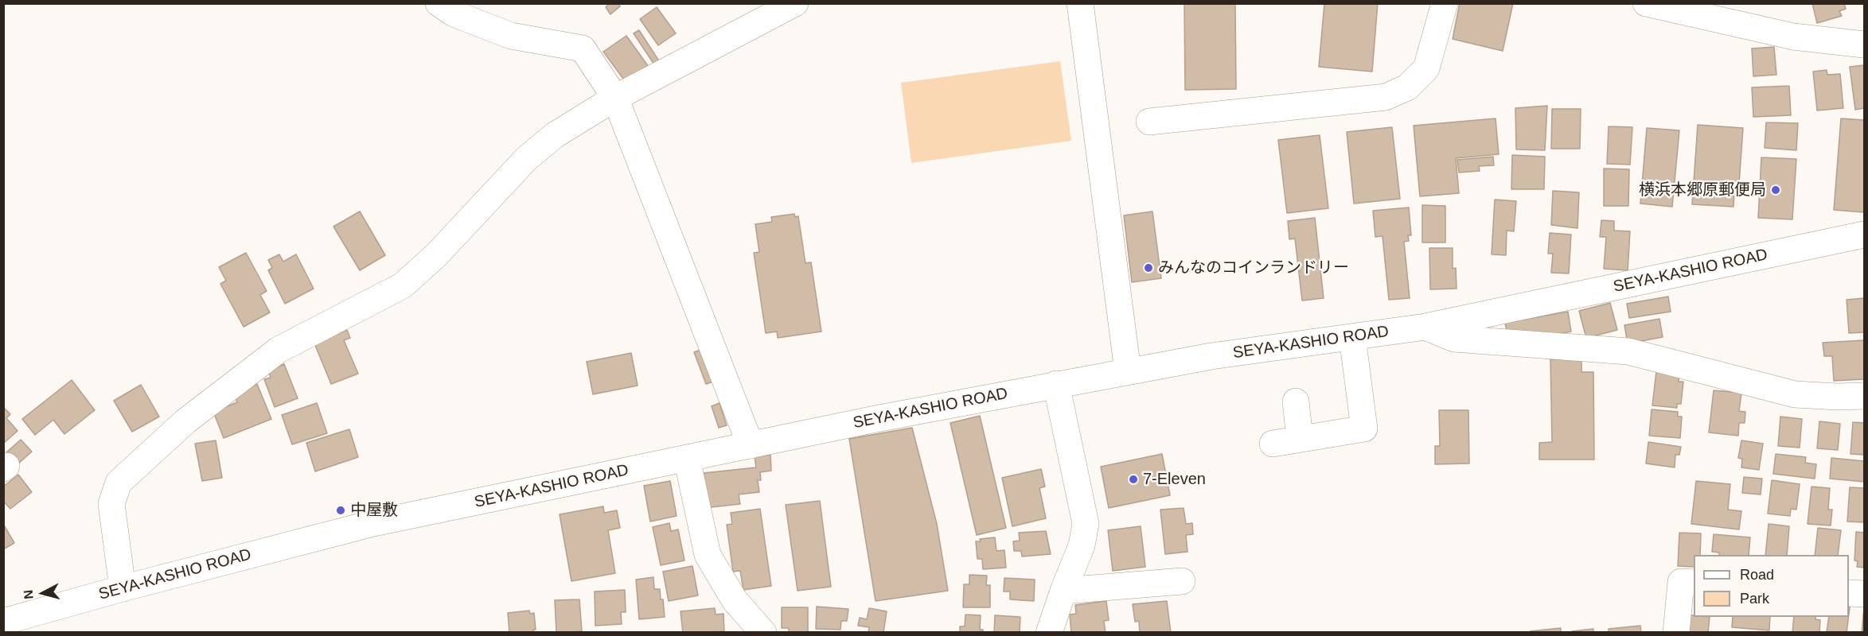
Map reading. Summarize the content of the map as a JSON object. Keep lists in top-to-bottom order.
{
  "streets": {
    "street": ["SEYA-KASHIO ROAD"]
  },
  "places": [
    "横浜本郷原郵便局",
    "みんなのコインランドリー",
    "7-Eleven",
    "中屋敷"
  ],
  "legend": ["Road", "Park"],
  "north": "left"
}
